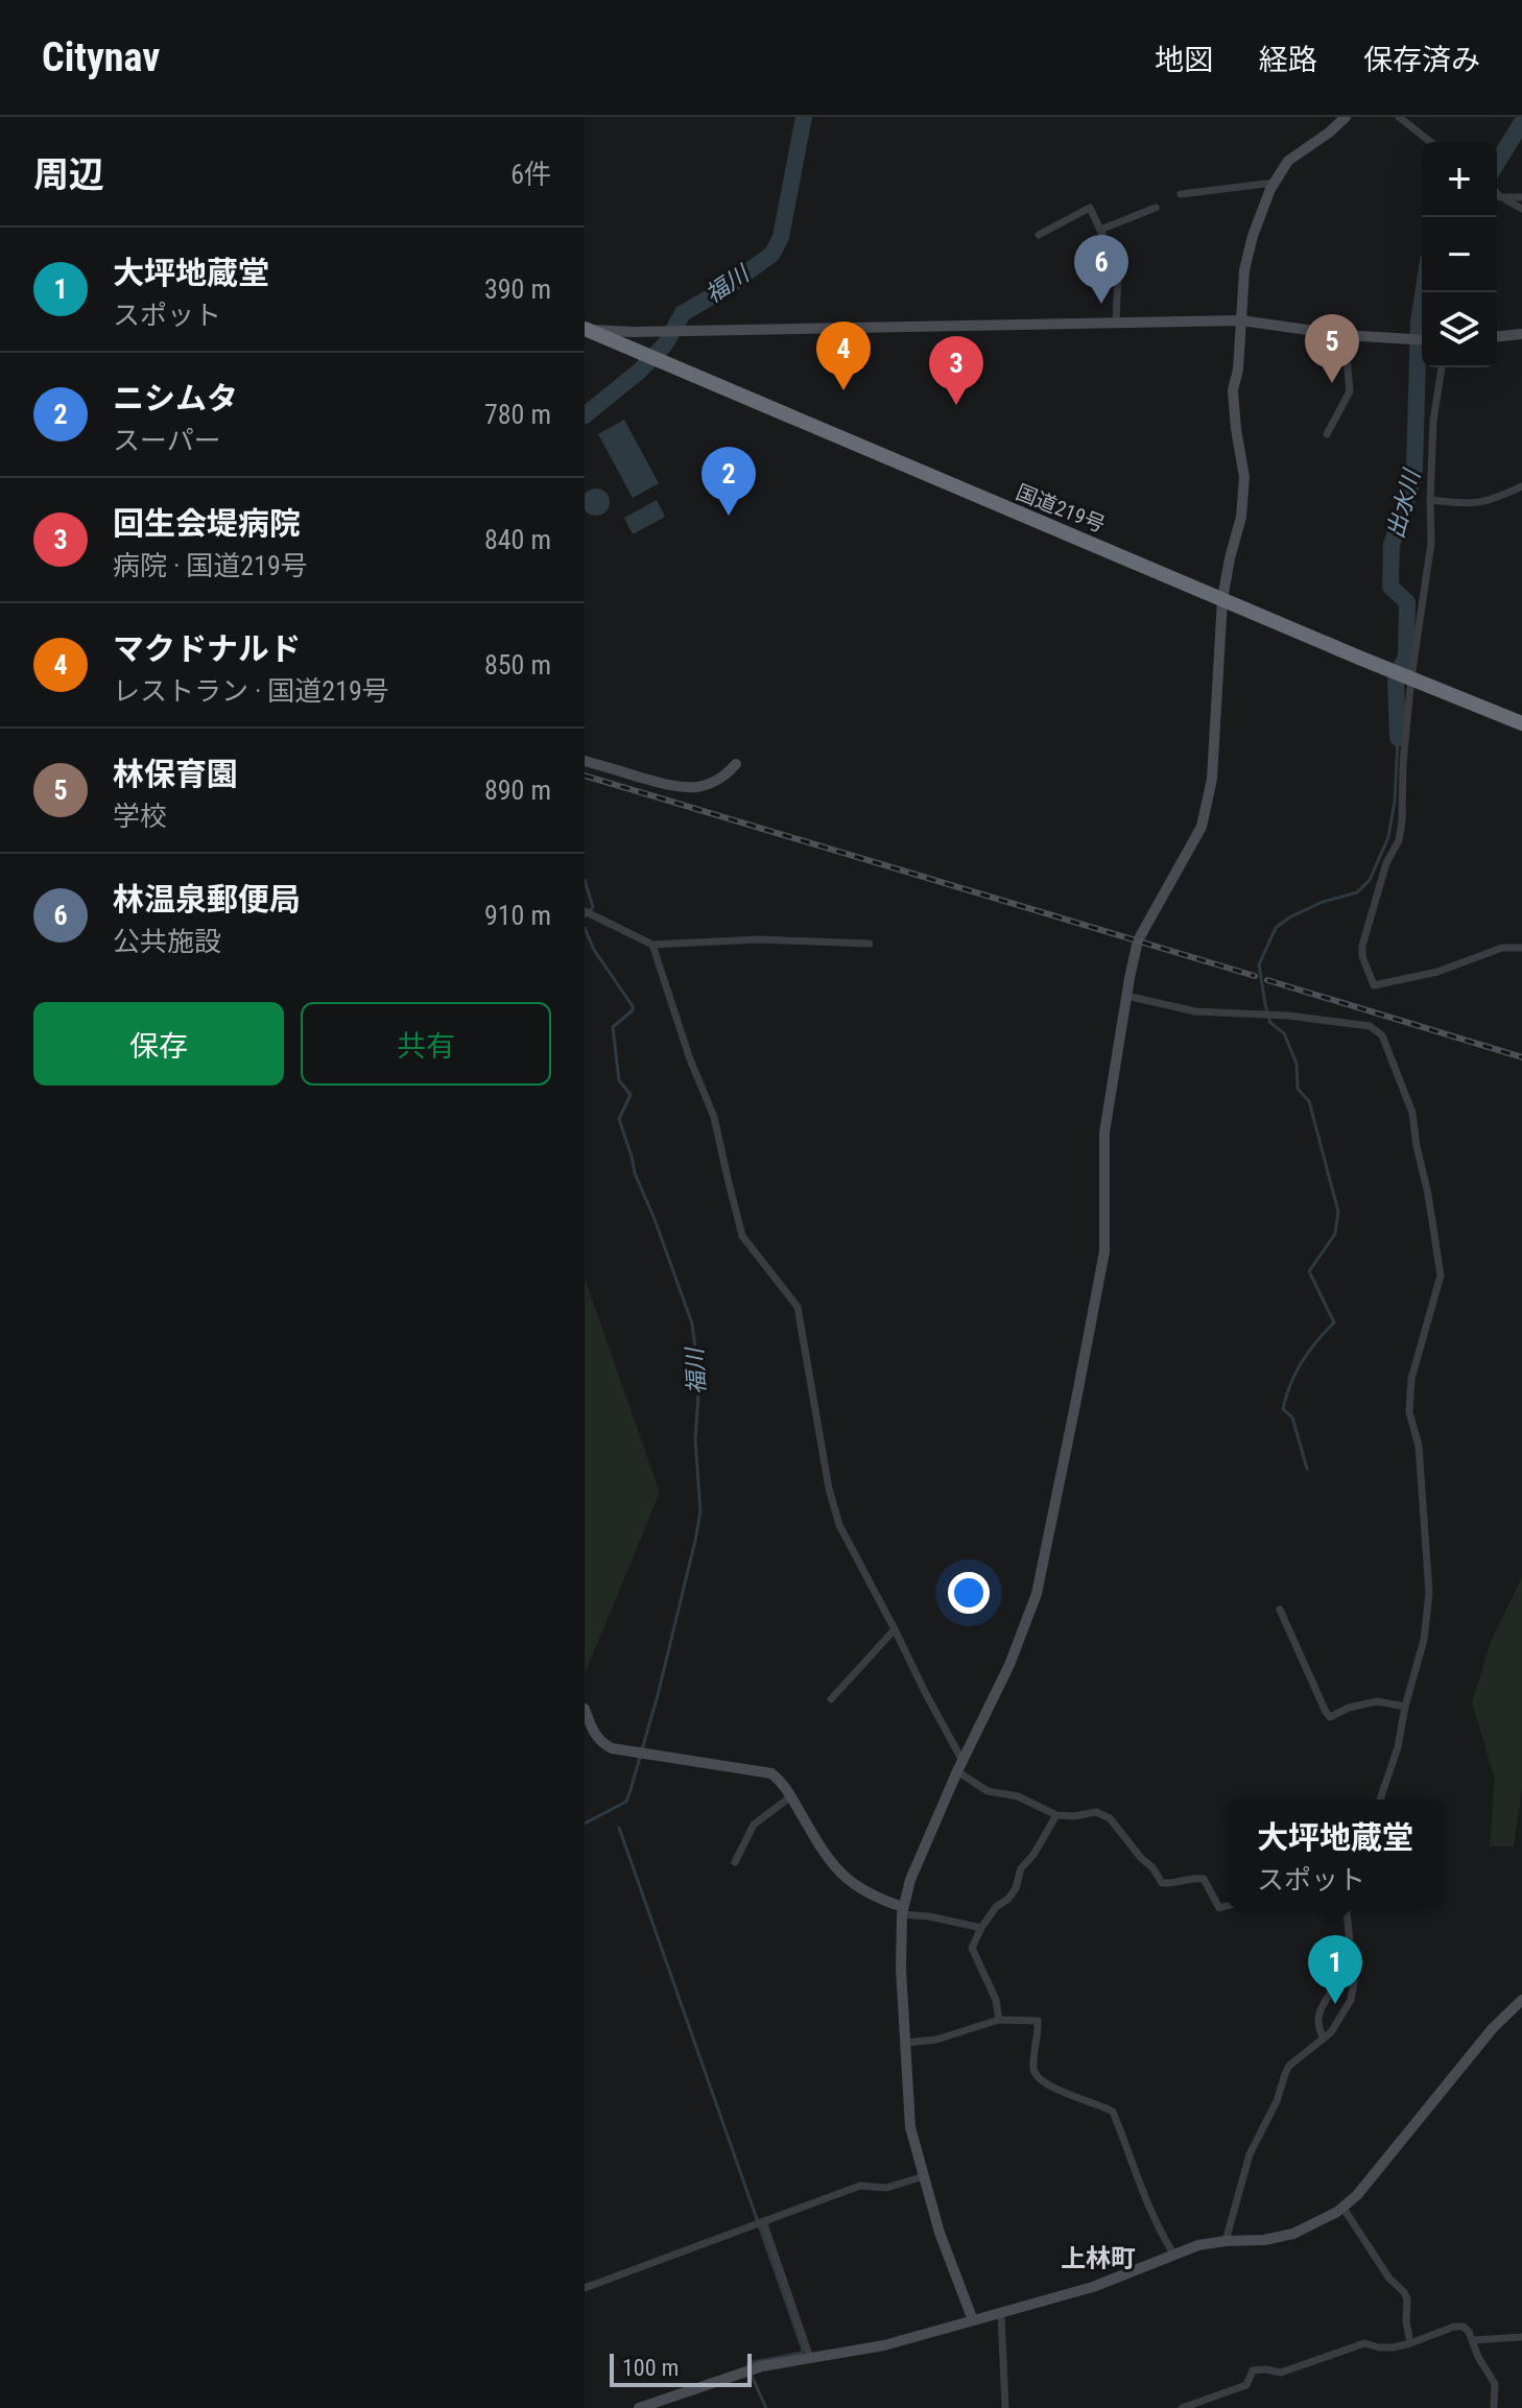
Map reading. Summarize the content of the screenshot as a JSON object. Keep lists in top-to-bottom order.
{
  "streets": {
    "highway": ["国道219号"]
  },
  "districts": ["上林町"],
  "water": ["福川", "出水川"],
  "scale_bar": "100 m",
  "page": {
    "header": "Citynav",
    "nav": ["地図", "経路", "保存済み"],
    "heading": ["周辺", "6件"],
    "map_buttons": ["+", "−"],
    "list": [
      {
        "mark": "1",
        "name": "大坪地蔵堂",
        "note": "スポット",
        "value": "390 m"
      },
      {
        "mark": "2",
        "name": "ニシムタ",
        "note": "スーパー",
        "value": "780 m"
      },
      {
        "mark": "3",
        "name": "回生会堤病院",
        "note": "病院 · 国道219号",
        "value": "840 m"
      },
      {
        "mark": "4",
        "name": "マクドナルド",
        "note": "レストラン · 国道219号",
        "value": "850 m"
      },
      {
        "mark": "5",
        "name": "林保育園",
        "note": "学校",
        "value": "890 m"
      },
      {
        "mark": "6",
        "name": "林温泉郵便局",
        "note": "公共施設",
        "value": "910 m"
      }
    ],
    "pins": [
      "6",
      "5",
      "4",
      "3",
      "2",
      "1"
    ],
    "buttons": ["保存", "共有"],
    "popup": ["大坪地蔵堂", "スポット"],
    "scale": "100 m"
  }
}
